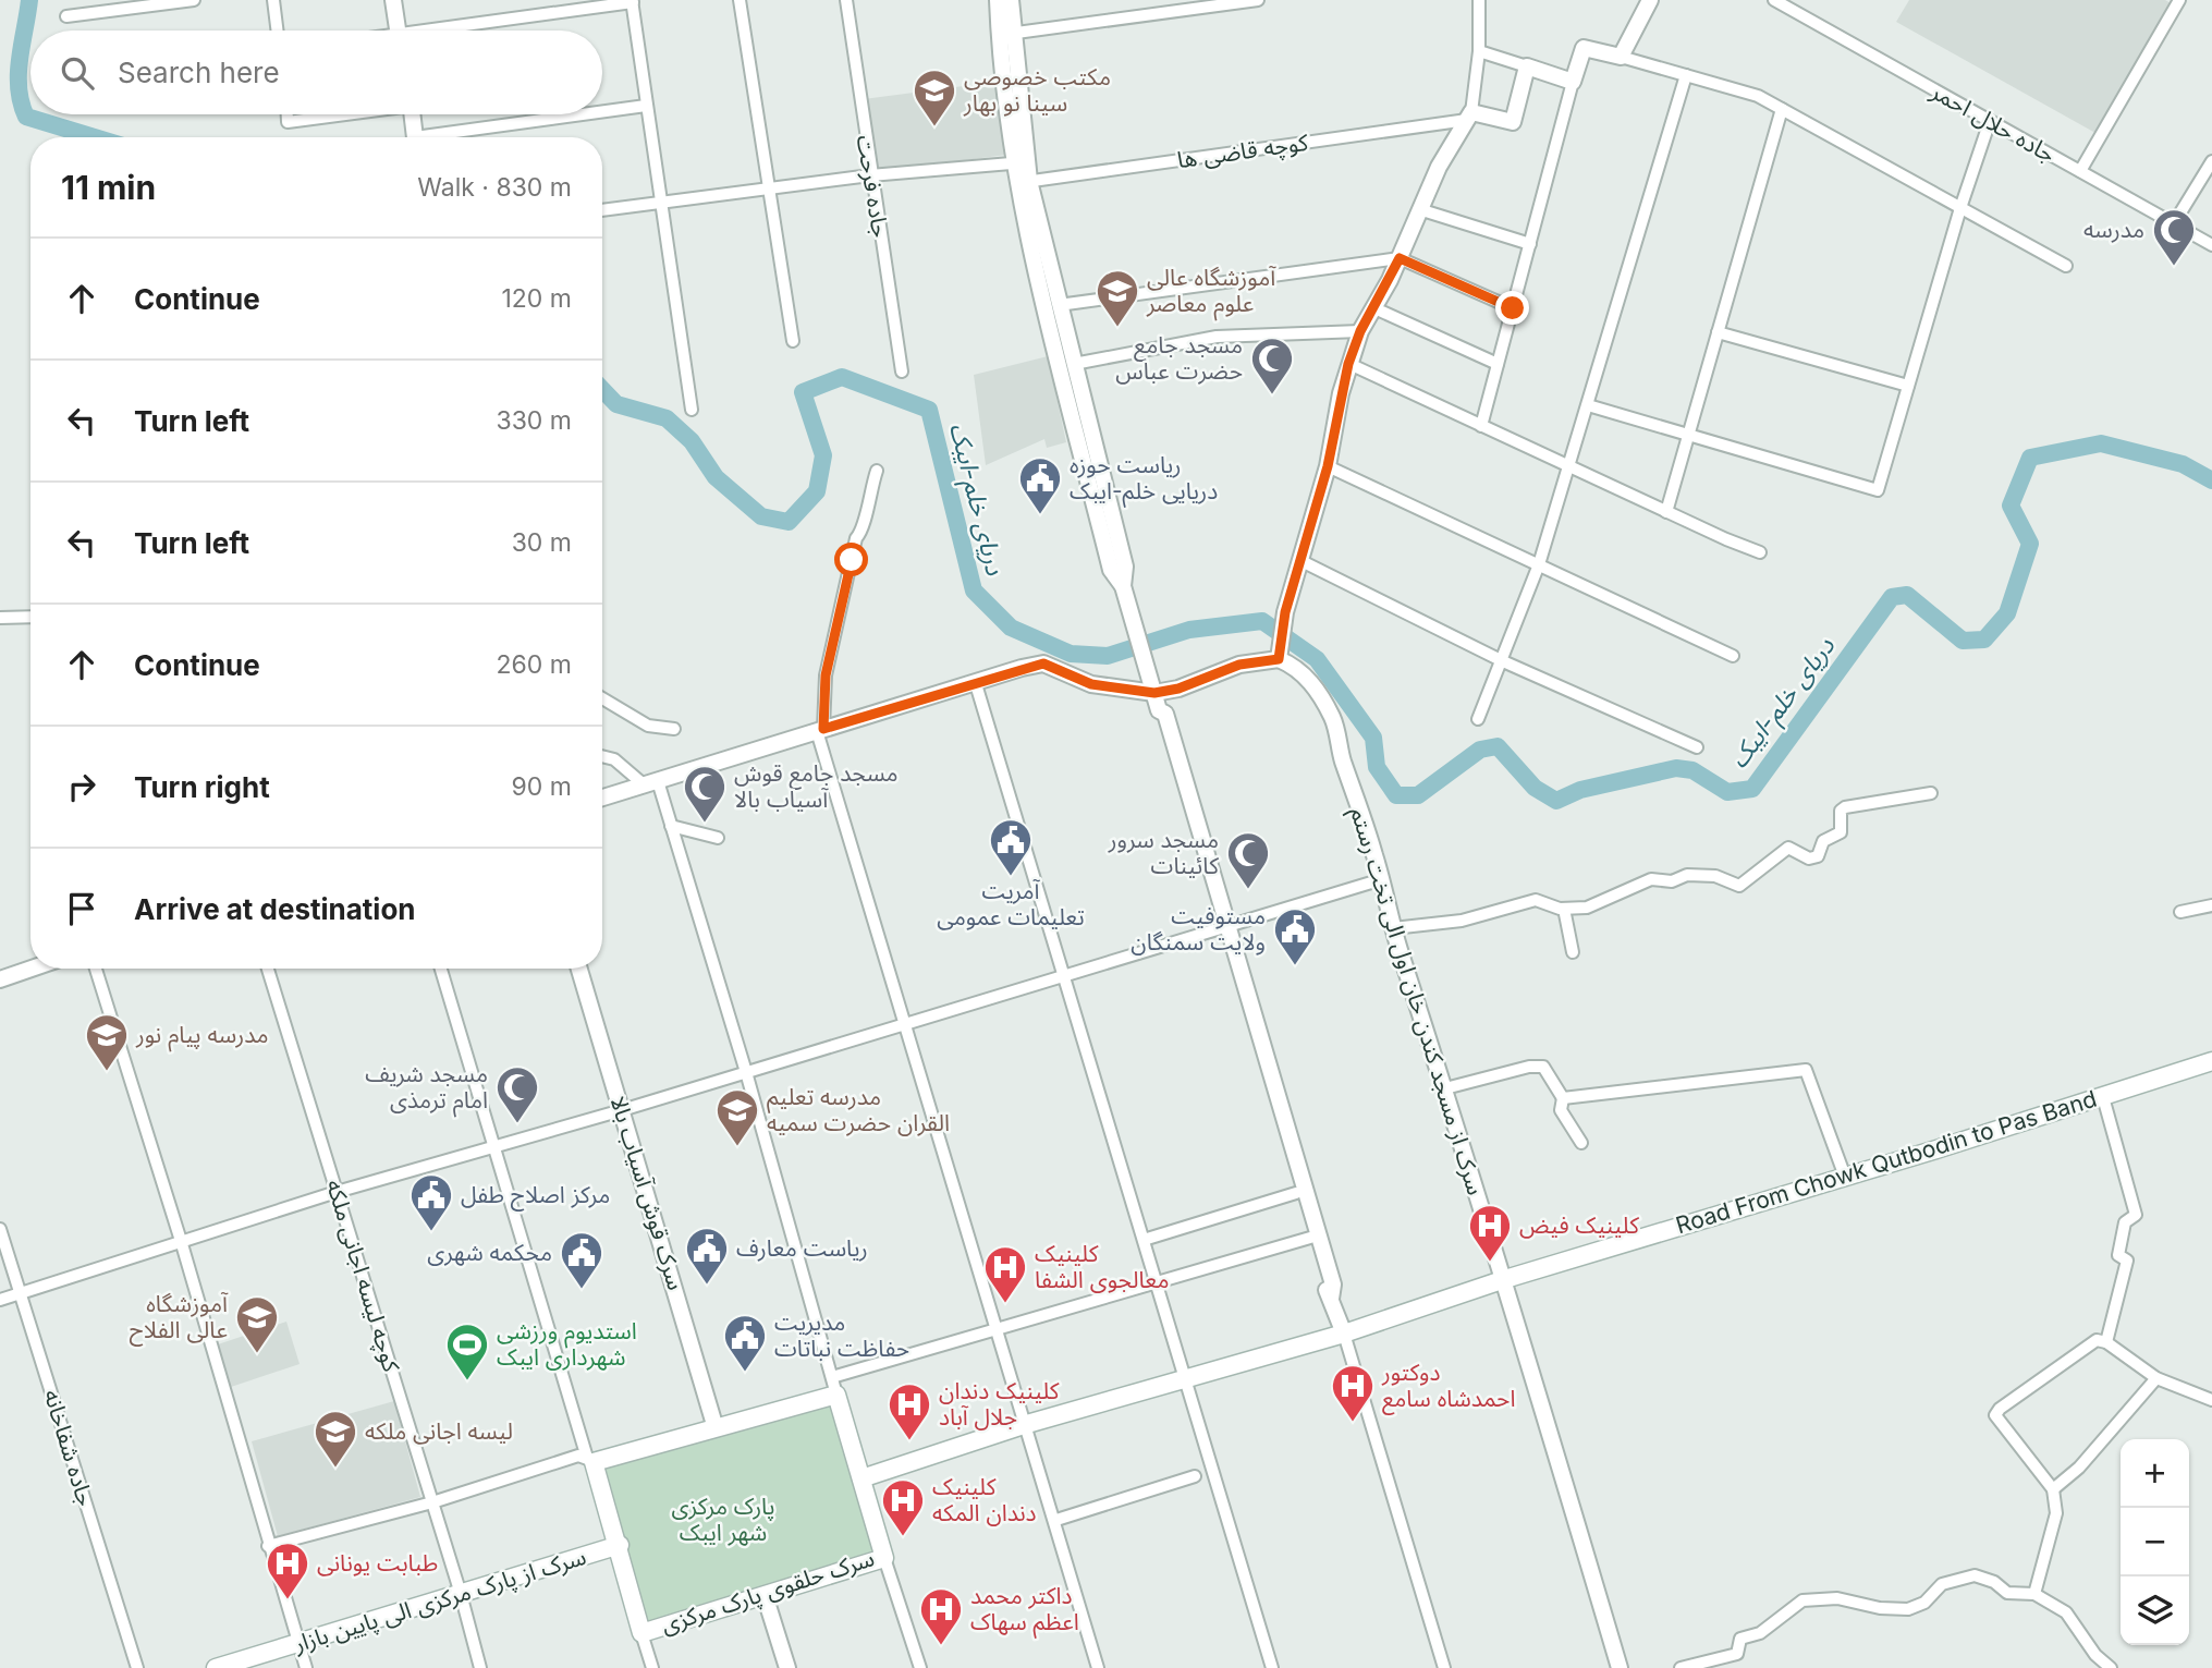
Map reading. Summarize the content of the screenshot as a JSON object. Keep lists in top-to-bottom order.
{
  "streets": {
    "main road": ["Road From Chowk Qutbodin to Pas Band", "سرک حلقوی پارک مرکزی", "سرک از پارک مرکزی الی پایین بازار"],
    "street": [
      "جاده حلال احمر",
      "کوچه قاضی ها",
      "جاده فرحت",
      "سرک از مسجد کندن خان اول الی تخت رستم",
      "سرک قوش آسیاب بالا",
      "کوچه لیسه اجانی ملکه",
      "جاده شفاخانه"
    ]
  },
  "crossings": [
    ["سرک از مسجد کندن خان اول الی تخت رستم", "Road From Chowk Qutbodin to Pas Band"],
    ["Road From Chowk Qutbodin to Pas Band", "سرک حلقوی پارک مرکزی"],
    ["کوچه لیسه اجانی ملکه", "سرک از پارک مرکزی الی پایین بازار"],
    ["سرک حلقوی پارک مرکزی", "سرک از پارک مرکزی الی پایین بازار"]
  ],
  "water": ["دریای خلم-ایبک"],
  "parks": ["پارک مرکزی شهر ایبک"],
  "places": {
    "school or university": [
      "مکتب خصوصی سینا نو بهار",
      "آموزشگاه عالی علوم معاصر",
      "مدرسه پیام نور",
      "مدرسه تعلیم القران حضرت سمیه",
      "آموزشگاه عالی الفلاح",
      "لیسه اجانی ملکه"
    ],
    "mosque": [
      "مدرسه",
      "مسجد جامع حضرت عباس",
      "مسجد جامع قوش آسیاب بالا",
      "مسجد سرور کائینات",
      "مسجد شریف امام ترمذی"
    ],
    "public building": [
      "ریاست حوزه دریایی خلم-ایبک",
      "آمریت تعلیمات عمومی",
      "مستوفیت ولایت سمنگان",
      "مرکز اصلاح طفل",
      "ریاست معارف",
      "محکمه شهری",
      "مدیریت حفاظت نباتات"
    ],
    "hospital": [
      "کلینیک فیض",
      "کلینیک معالجوی الشفا",
      "دوکتور احمدشاه سامع",
      "کلینیک دندان جلال آباد",
      "کلینیک دندان المکه",
      "طبابت یونانی",
      "داکتر محمد اعظم سهاک"
    ],
    "sports": ["استدیوم ورزشی شهرداری ایبک"]
  },
  "page": {
    "search": "Search here",
    "heading": ["11 min", "Walk · 830 m"],
    "list": [
      ["Continue", "120 m"],
      ["Turn left", "330 m"],
      ["Turn left", "30 m"],
      ["Continue", "260 m"],
      ["Turn right", "90 m"],
      "Arrive at destination"
    ],
    "map_buttons": ["+", "−"]
  }
}
